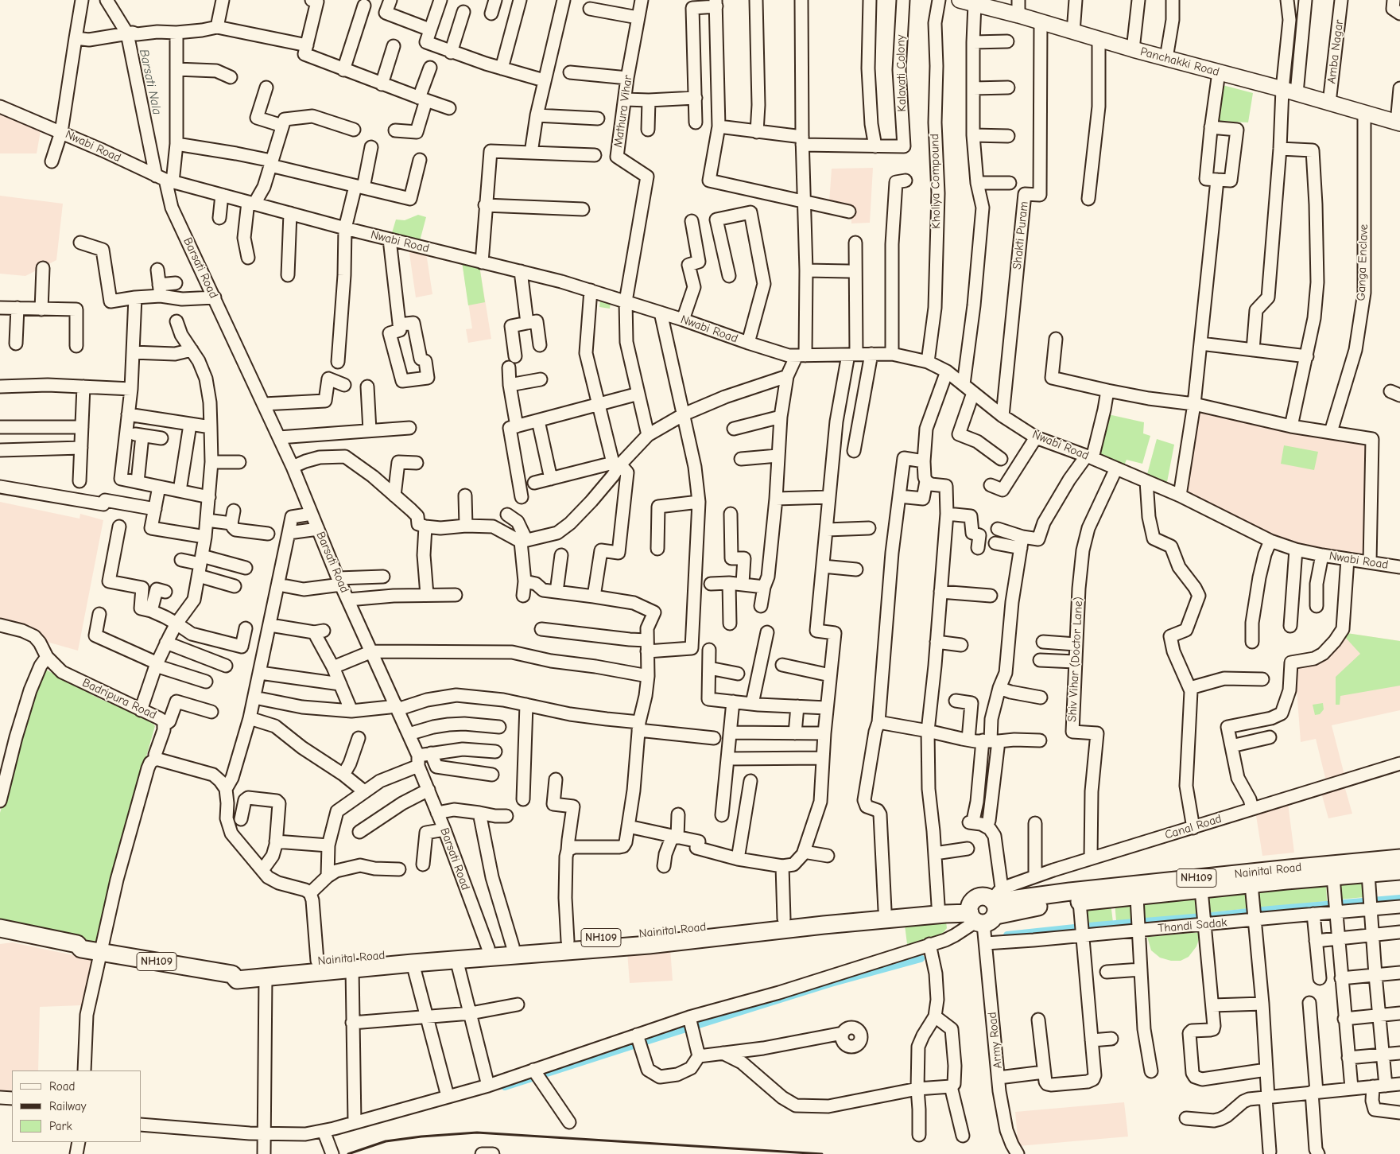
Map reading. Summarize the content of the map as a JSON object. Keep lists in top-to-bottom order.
{
  "streets": {
    "highway": ["Nainital Road", "NH109"],
    "main road": ["Panchakki Road"],
    "street": [
      "Amba Nagar",
      "Kalavati Colony",
      "Mathura Vihar",
      "Nwabi Road",
      "Kholiya Compound",
      "Shakti Puram",
      "Ganga Enclave",
      "Barsati Road",
      "Shiv Vihar (Doctor Lane)",
      "Badripura Road",
      "Canal Road",
      "Thandi Sadak",
      "Army Road"
    ]
  },
  "crossings": [
    ["Amba Nagar", "Panchakki Road"],
    ["Panchakki Road", "Shakti Puram"],
    ["Panchakki Road", "Ganga Enclave"],
    ["Mathura Vihar", "Nwabi Road"],
    ["Nwabi Road", "Kholiya Compound"],
    ["Nwabi Road", "Shakti Puram"],
    ["Nwabi Road", "Barsati Road"],
    ["Nwabi Road", "Shiv Vihar (Doctor Lane)"],
    ["Barsati Road", "Nainital Road"],
    ["Shiv Vihar (Doctor Lane)", "Canal Road"],
    ["Badripura Road", "Nainital Road"],
    ["Canal Road", "Nainital Road"],
    ["Canal Road", "Army Road"],
    ["Nainital Road", "Army Road"],
    ["Thandi Sadak", "Army Road"]
  ],
  "water": ["Barsati Nala"],
  "legend": ["Road", "Railway", "Park"]
}
